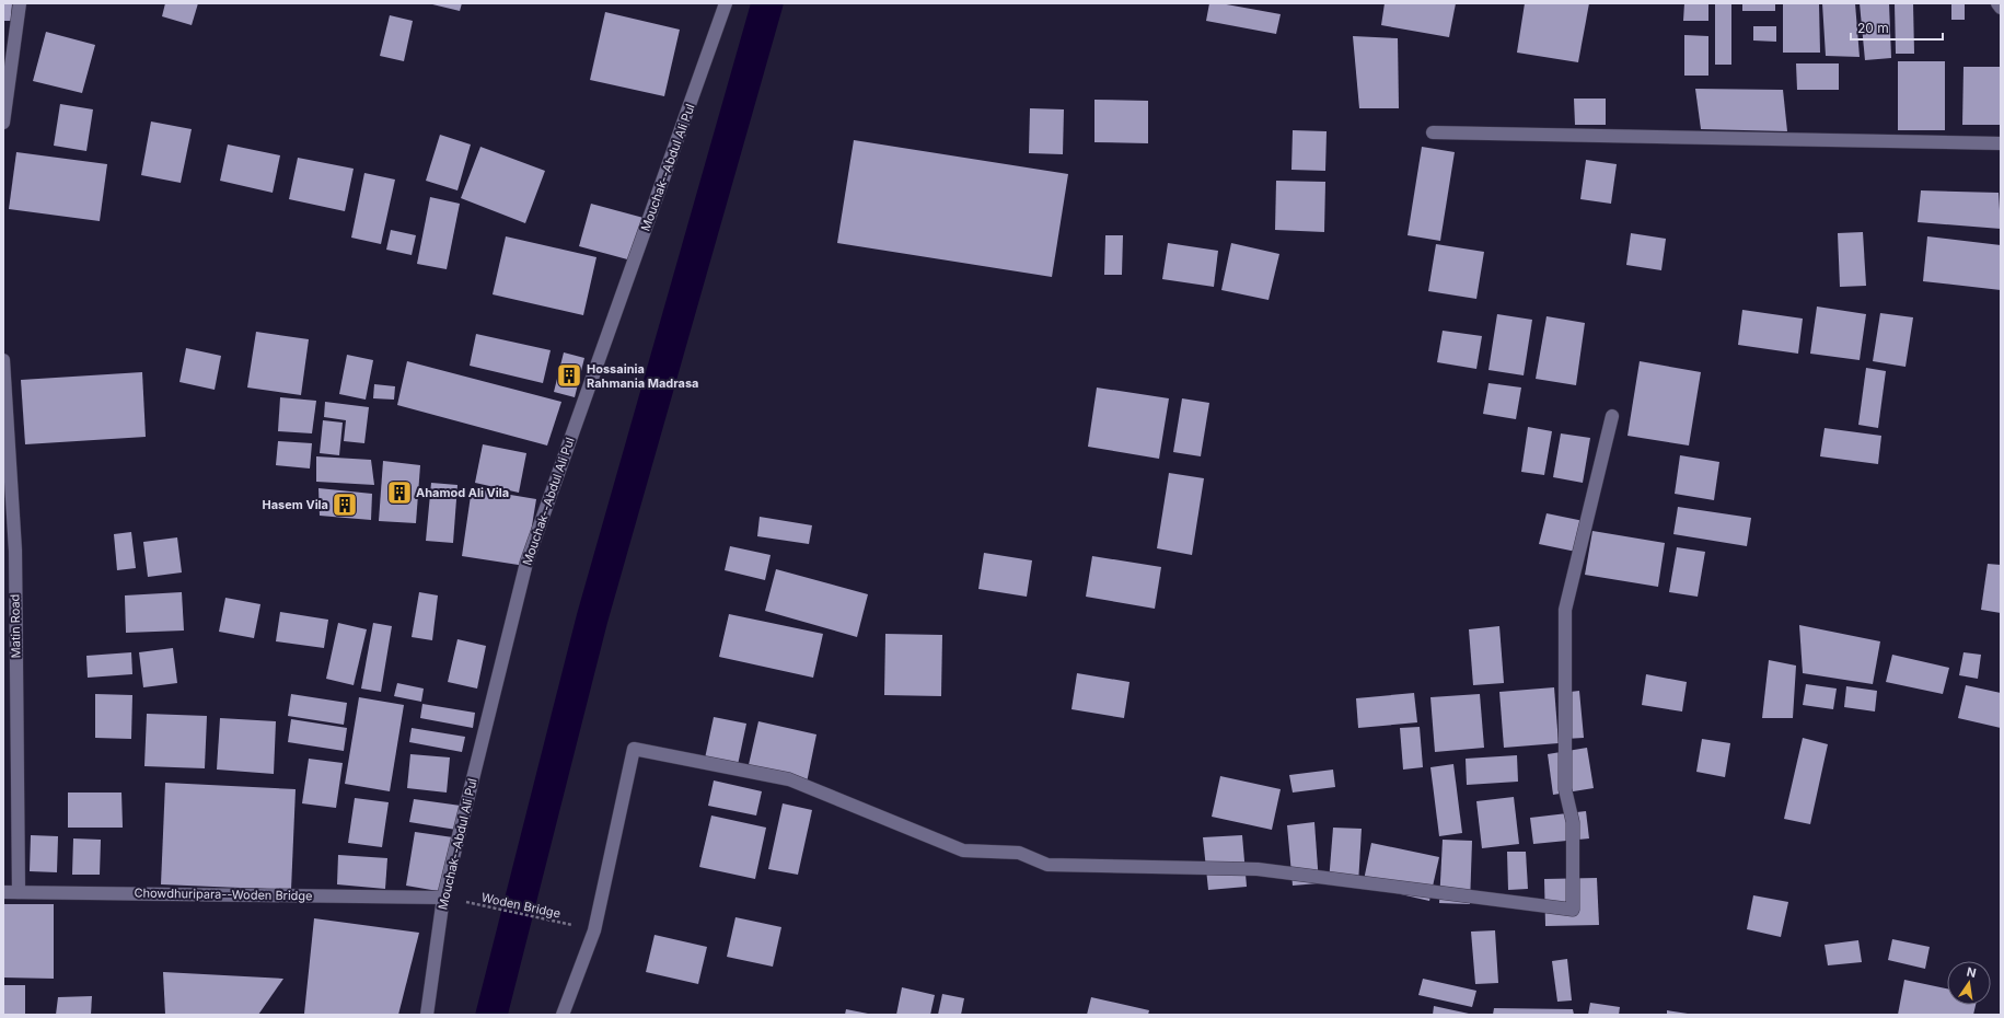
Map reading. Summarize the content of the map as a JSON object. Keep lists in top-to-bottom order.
{
  "streets": {
    "street": ["Mouchak--Abdul Ali Pul", "Matin Road", "Chowdhuripara--Woden Bridge"],
    "path": ["Woden Bridge"]
  },
  "crossings": [
    ["Mouchak--Abdul Ali Pul", "Chowdhuripara--Woden Bridge"],
    ["Mouchak--Abdul Ali Pul", "Woden Bridge"],
    ["Matin Road", "Chowdhuripara--Woden Bridge"],
    ["Chowdhuripara--Woden Bridge", "Woden Bridge"]
  ],
  "places": {
    "building": ["Hossainia Rahmania Madrasa", "Ahamod Ali Vila", "Hasem Vila"]
  },
  "scale_bar": "20 m",
  "north": "top"
}
